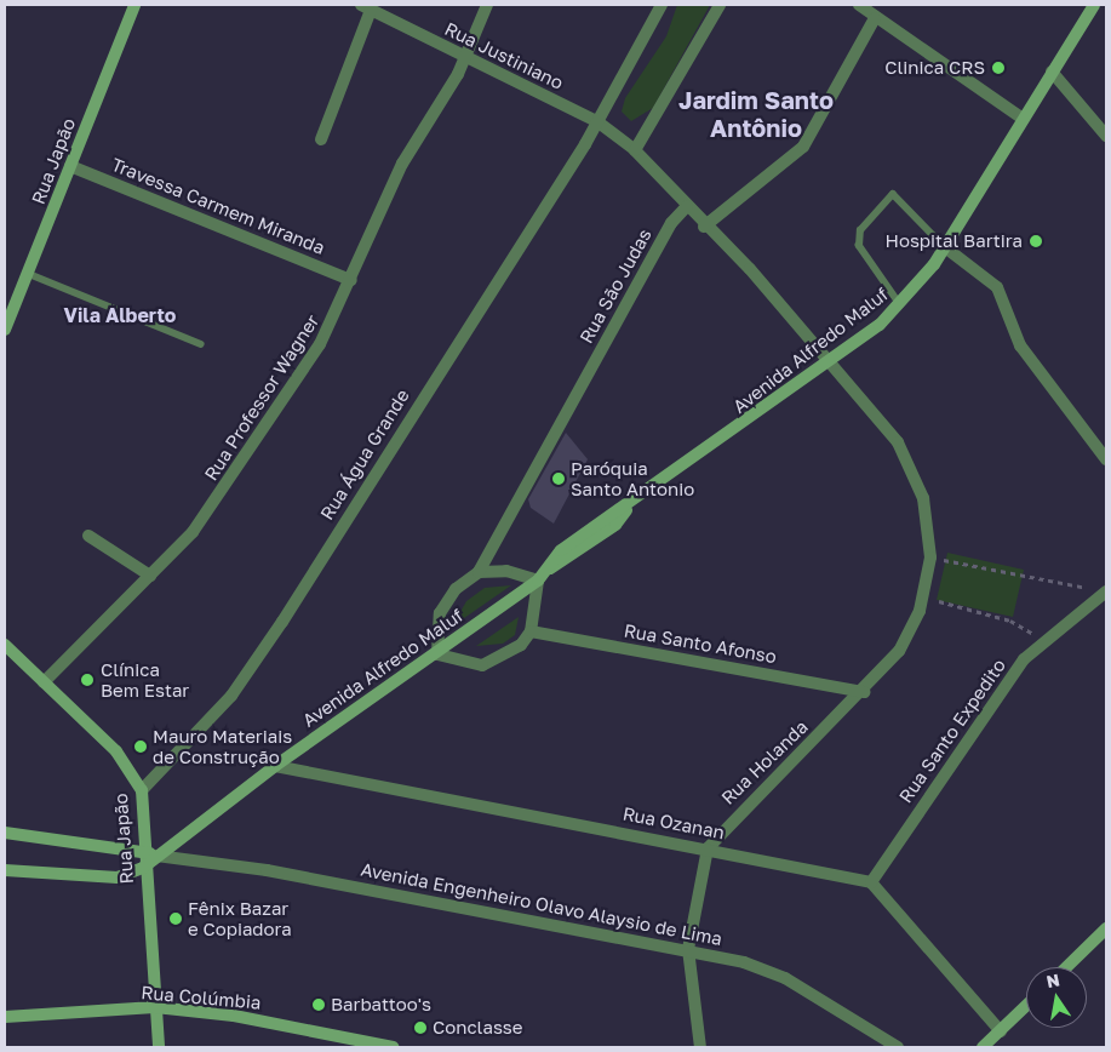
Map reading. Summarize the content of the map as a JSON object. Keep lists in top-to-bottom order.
{
  "streets": {
    "main road": [
      "Rua Japão",
      "Avenida Alfredo Maluf",
      "Avenida Engenheiro Olavo Alaysio de Lima",
      "Rua Colúmbia"
    ],
    "street": [
      "Rua Justiniano",
      "Travessa Carmem Miranda",
      "Rua São Judas",
      "Rua Professor Wagner",
      "Rua Água Grande",
      "Rua Santo Afonso",
      "Rua Santo Expedito",
      "Rua Holanda",
      "Rua Ozanan"
    ]
  },
  "crossings": [
    ["Rua Justiniano", "Rua São Judas"],
    ["Rua Justiniano", "Rua Professor Wagner"],
    ["Rua Justiniano", "Rua Água Grande"],
    ["Rua Japão", "Travessa Carmem Miranda"],
    ["Rua Japão", "Avenida Alfredo Maluf"],
    ["Rua Japão", "Rua Professor Wagner"],
    ["Rua Japão", "Rua Água Grande"],
    ["Rua Japão", "Avenida Engenheiro Olavo Alaysio de Lima"],
    ["Rua Japão", "Rua Colúmbia"],
    ["Travessa Carmem Miranda", "Rua Professor Wagner"],
    ["Avenida Alfredo Maluf", "Rua Holanda"],
    ["Avenida Alfredo Maluf", "Rua Ozanan"],
    ["Avenida Alfredo Maluf", "Avenida Engenheiro Olavo Alaysio de Lima"],
    ["Rua Santo Afonso", "Rua Holanda"],
    ["Rua Santo Expedito", "Rua Ozanan"],
    ["Rua Holanda", "Rua Ozanan"]
  ],
  "districts": ["Jardim Santo Antônio", "Vila Alberto"],
  "places": [
    "Clinica CRS",
    "Hospital Bartira",
    "Paróquia Santo Antonio",
    "Clínica Bem Estar",
    "Mauro Materiais de Construção",
    "Fênix Bazar e Copiadora",
    "Barbattoo's",
    "Conclasse"
  ],
  "north": "top"
}
